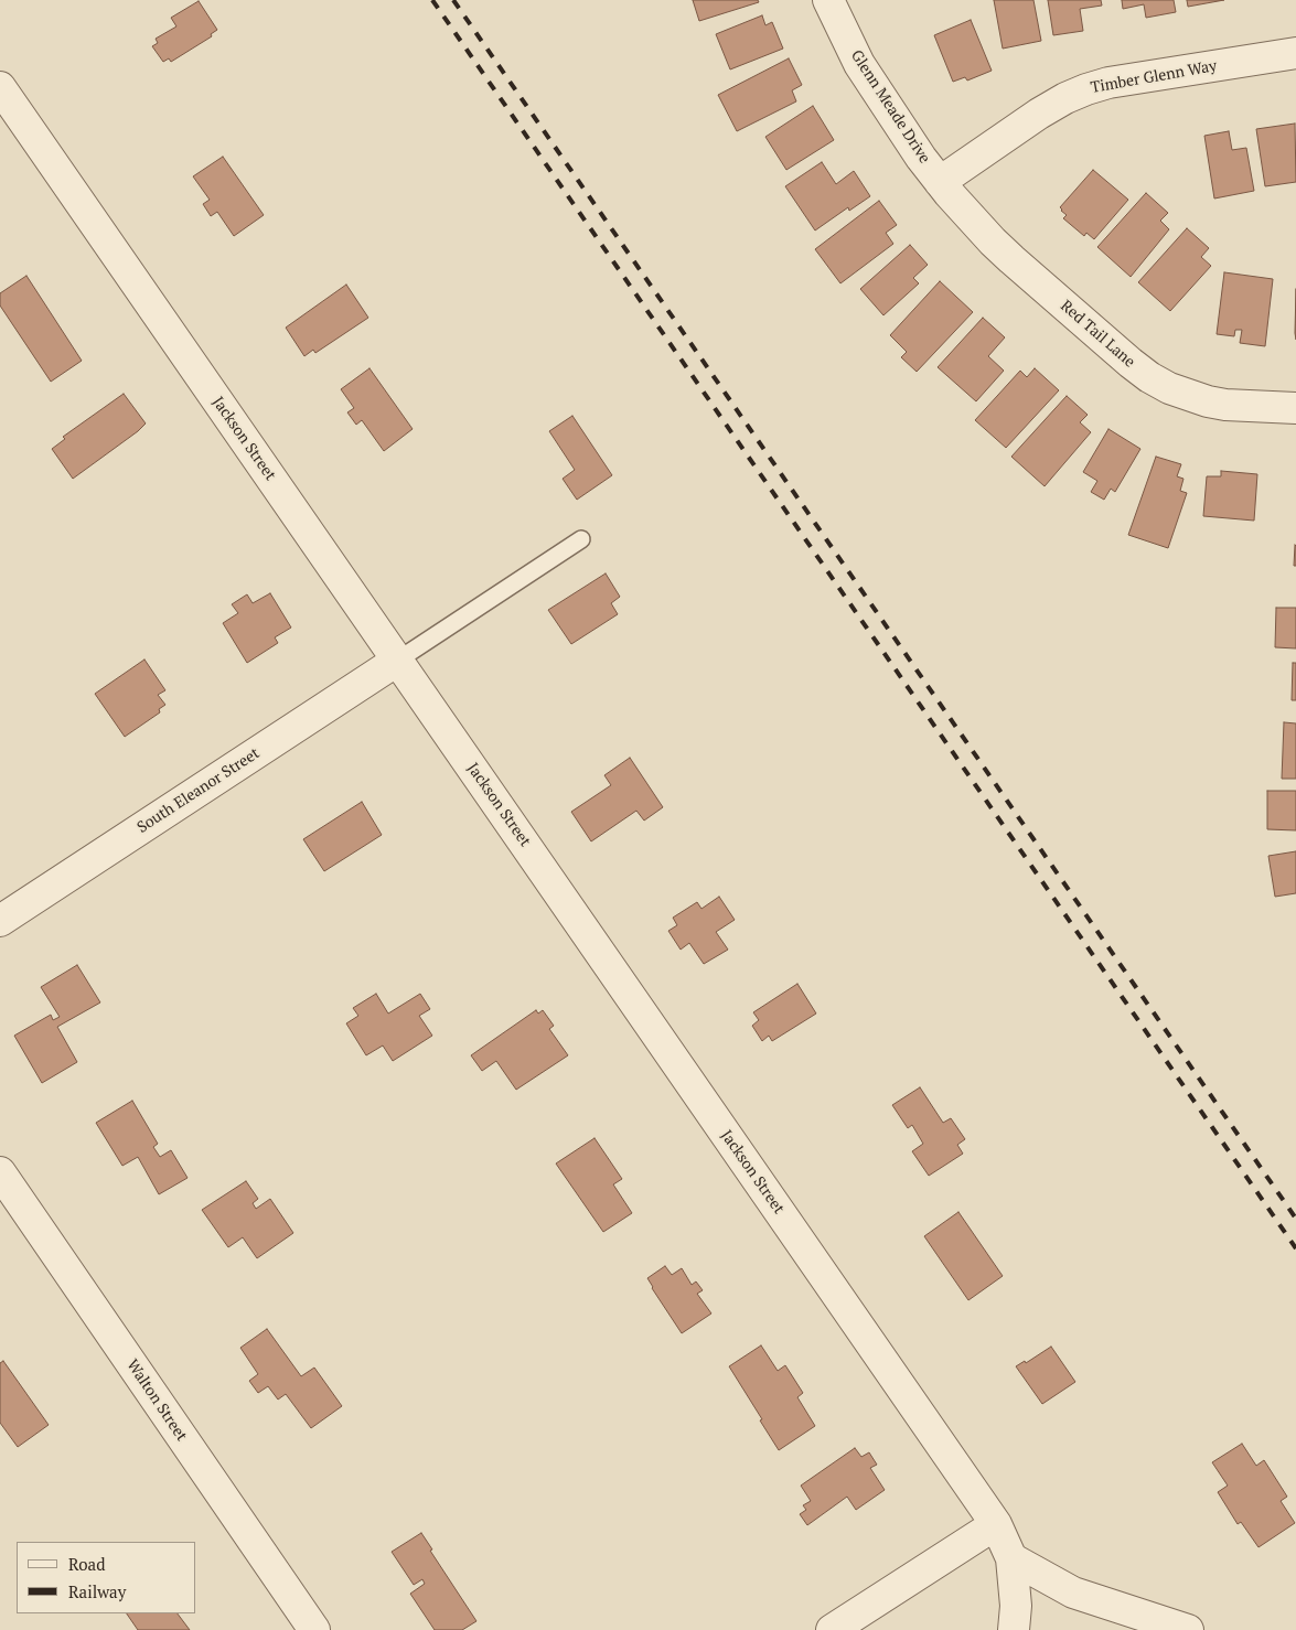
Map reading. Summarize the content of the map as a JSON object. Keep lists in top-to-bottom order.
{
  "streets": {
    "street": [
      "Timber Glenn Way",
      "Glenn Meade Drive",
      "Red Tail Lane",
      "Jackson Street",
      "South Eleanor Street",
      "Walton Street"
    ]
  },
  "crossings": [
    ["Timber Glenn Way", "Glenn Meade Drive"],
    ["Timber Glenn Way", "Red Tail Lane"],
    ["Glenn Meade Drive", "Red Tail Lane"],
    ["Jackson Street", "South Eleanor Street"]
  ],
  "legend": ["Road", "Railway"]
}
